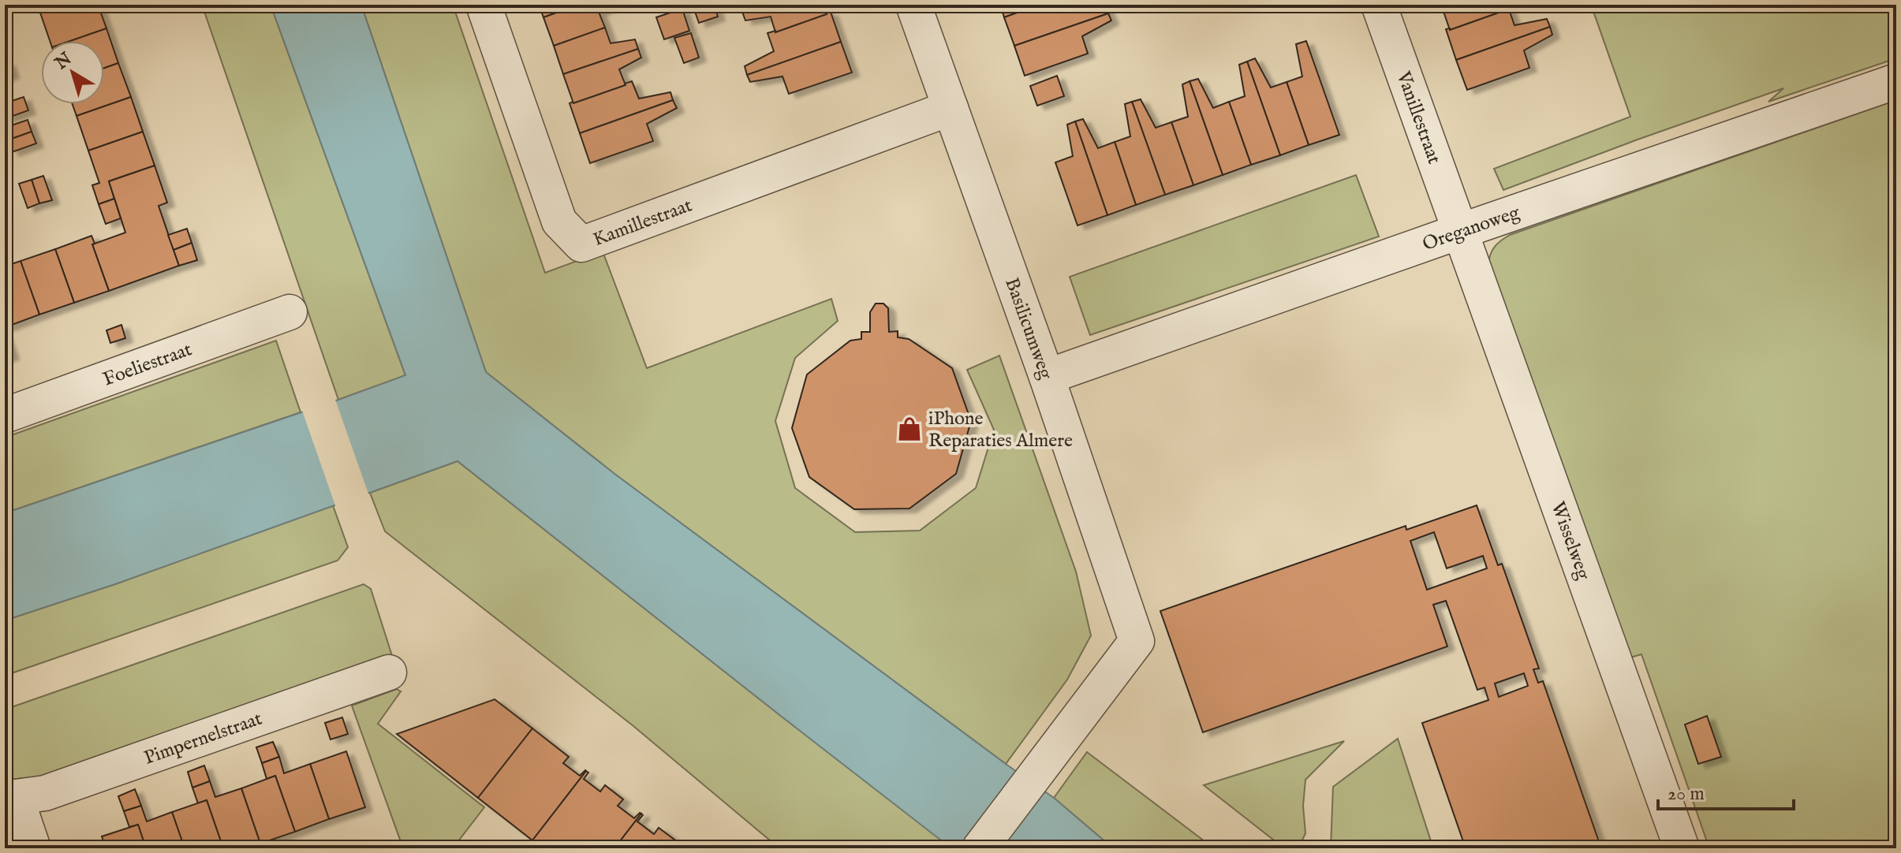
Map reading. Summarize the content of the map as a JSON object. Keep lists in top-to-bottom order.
{
  "streets": {
    "street": [
      "Vanillestraat",
      "Kamillestraat",
      "Oreganoweg",
      "Basilicumweg",
      "Foeliestraat",
      "Wisselweg",
      "Pimpernelstraat"
    ]
  },
  "crossings": [
    ["Vanillestraat", "Oreganoweg"],
    ["Vanillestraat", "Wisselweg"],
    ["Kamillestraat", "Basilicumweg"],
    ["Oreganoweg", "Basilicumweg"],
    ["Oreganoweg", "Wisselweg"]
  ],
  "places": {
    "shop": ["iPhone Reparaties Almere"]
  },
  "scale_bar": "20 m",
  "north": "top left"
}
